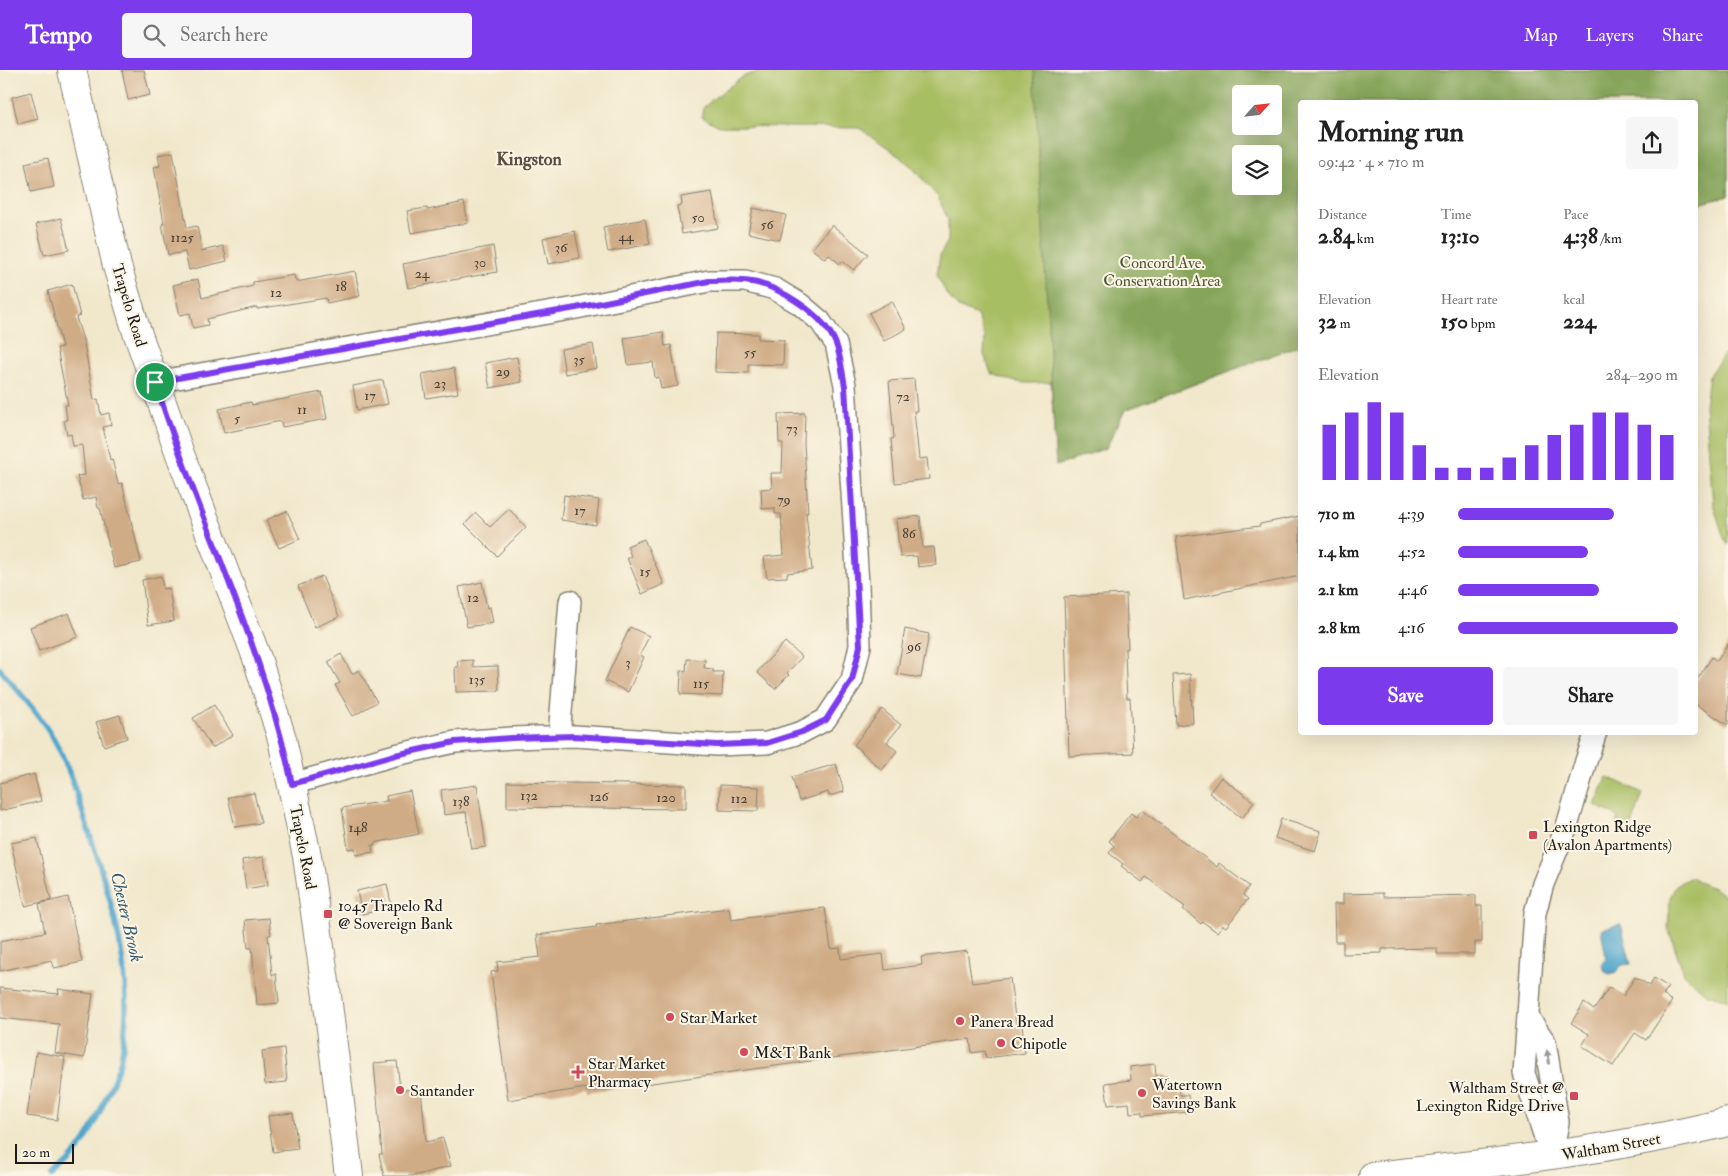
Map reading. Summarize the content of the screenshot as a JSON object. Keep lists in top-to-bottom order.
{
  "streets": {
    "main road": ["Trapelo Road", "Waltham Street"]
  },
  "districts": ["Kingston"],
  "water": ["Chester Brook"],
  "parks": ["Concord Ave. Conservation Area"],
  "places": {
    "transit": ["Lexington Ridge (Avalon Apartments)", "1045 Trapelo Rd @ Sovereign Bank", "Waltham Street @ Lexington Ridge Drive"],
    "other": [
      "Star Market",
      "Panera Bread",
      "Chipotle",
      "M&T Bank",
      "Santander",
      "Watertown Savings Bank"
    ],
    "health": ["Star Market Pharmacy"]
  },
  "house_numbers": [
    "50",
    "56",
    "44",
    "1125",
    "36",
    "30",
    "24",
    "18",
    "12",
    "55",
    "35",
    "29",
    "23",
    "17",
    "72",
    "11",
    "5",
    "73",
    "79",
    "17",
    "86",
    "15",
    "12",
    "96",
    "3",
    "135",
    "115",
    "132",
    "126",
    "120",
    "112",
    "138",
    "148"
  ],
  "scale_bar": "20 m",
  "north": "top right",
  "page": {
    "header": "Tempo",
    "search": "Search here",
    "nav": ["Map", "Layers", "Share"],
    "heading": ["Morning run", "09:42 · 4 × 710 m"],
    "stats": [
      ["Distance", "2.84 km"],
      ["Time", "13:10"],
      ["Pace", "4:38 /km"],
      ["Elevation", "32 m"],
      ["Heart rate", "150 bpm"],
      ["kcal", "224"]
    ],
    "chart": ["Elevation", "284–290 m"],
    "list": [
      {
        "name": "710 m",
        "note": "4:39"
      },
      {
        "name": "1.4 km",
        "note": "4:52"
      },
      {
        "name": "2.1 km",
        "note": "4:46"
      },
      {
        "name": "2.8 km",
        "note": "4:16"
      }
    ],
    "buttons": ["Save", "Share"],
    "scale": "20 m"
  }
}
